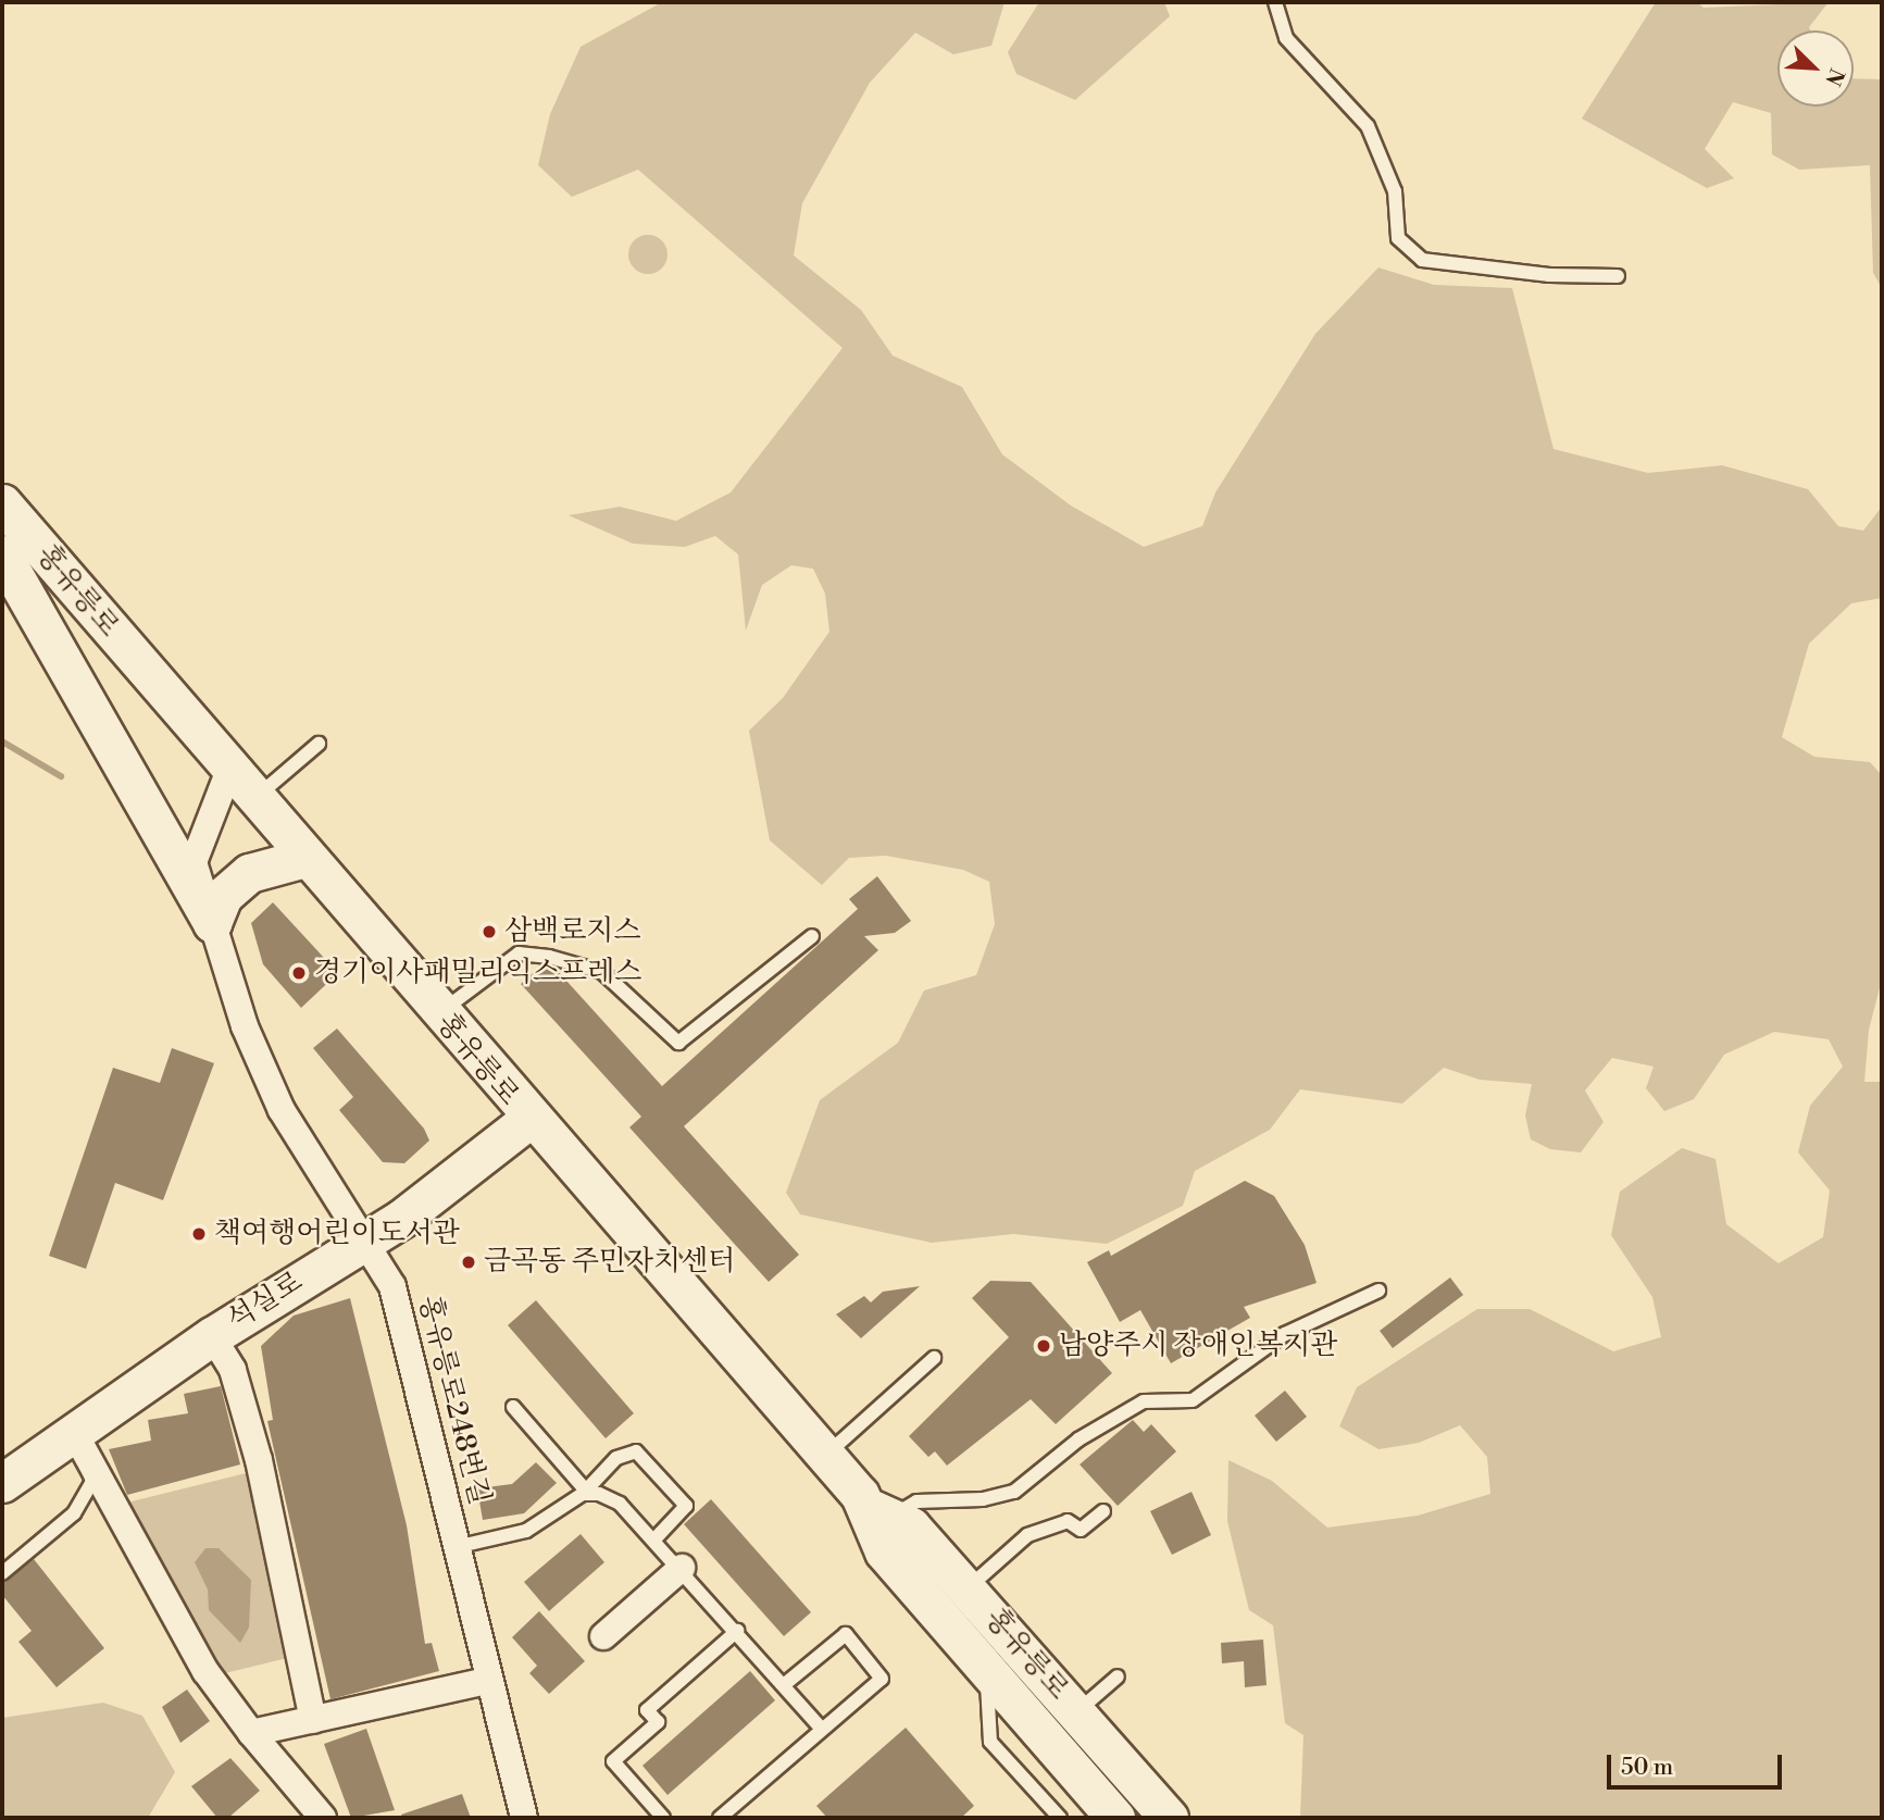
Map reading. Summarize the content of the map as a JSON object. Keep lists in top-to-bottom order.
{
  "streets": {
    "street": ["홍유릉로", "석실로", "홍유릉로248번길"]
  },
  "crossings": [
    ["홍유릉로", "석실로"],
    ["홍유릉로", "홍유릉로248번길"],
    ["석실로", "홍유릉로248번길"]
  ],
  "places": [
    "삼백로지스",
    "경기이사패밀리익스프레스",
    "책여행어린이도서관",
    "금곡동 주민자치센터",
    "남양주시 장애인복지관"
  ],
  "scale_bar": "50 m",
  "north": "bottom right"
}
